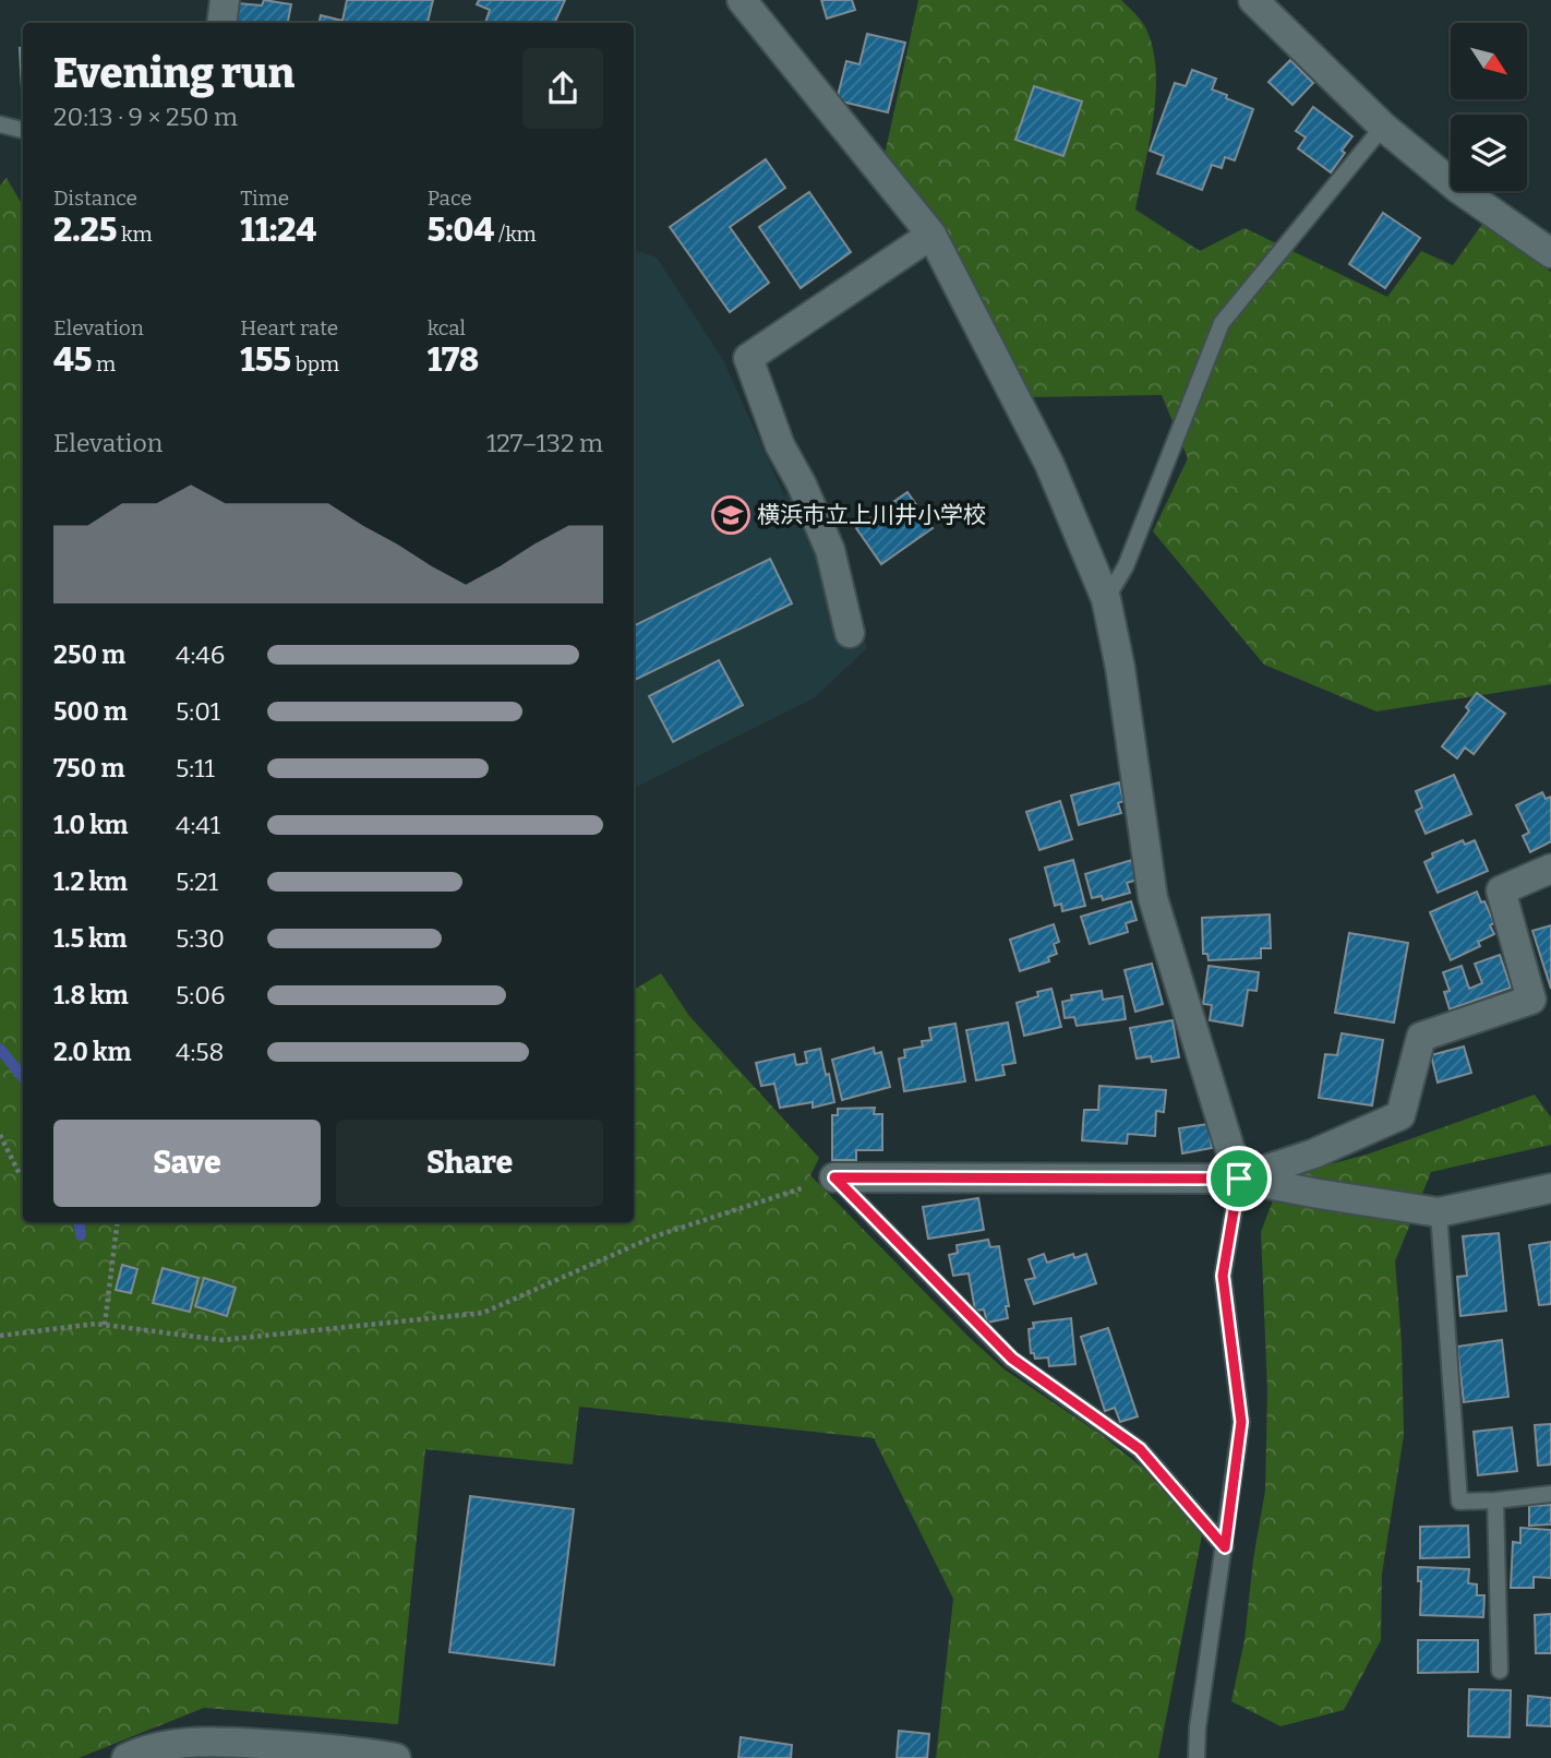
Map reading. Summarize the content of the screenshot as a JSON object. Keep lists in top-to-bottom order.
{
  "places": {
    "school or university": ["横浜市立上川井小学校"]
  },
  "north": "bottom right",
  "page": {
    "heading": ["Evening run", "20:13 · 9 × 250 m"],
    "stats": [
      ["Distance", "2.25 km"],
      ["Time", "11:24"],
      ["Pace", "5:04 /km"],
      ["Elevation", "45 m"],
      ["Heart rate", "155 bpm"],
      ["kcal", "178"]
    ],
    "chart": ["Elevation", "127–132 m"],
    "list": [
      {
        "name": "250 m",
        "note": "4:46"
      },
      {
        "name": "500 m",
        "note": "5:01"
      },
      {
        "name": "750 m",
        "note": "5:11"
      },
      {
        "name": "1.0 km",
        "note": "4:41"
      },
      {
        "name": "1.2 km",
        "note": "5:21"
      },
      {
        "name": "1.5 km",
        "note": "5:30"
      },
      {
        "name": "1.8 km",
        "note": "5:06"
      },
      {
        "name": "2.0 km",
        "note": "4:58"
      }
    ],
    "buttons": ["Save", "Share"]
  }
}
